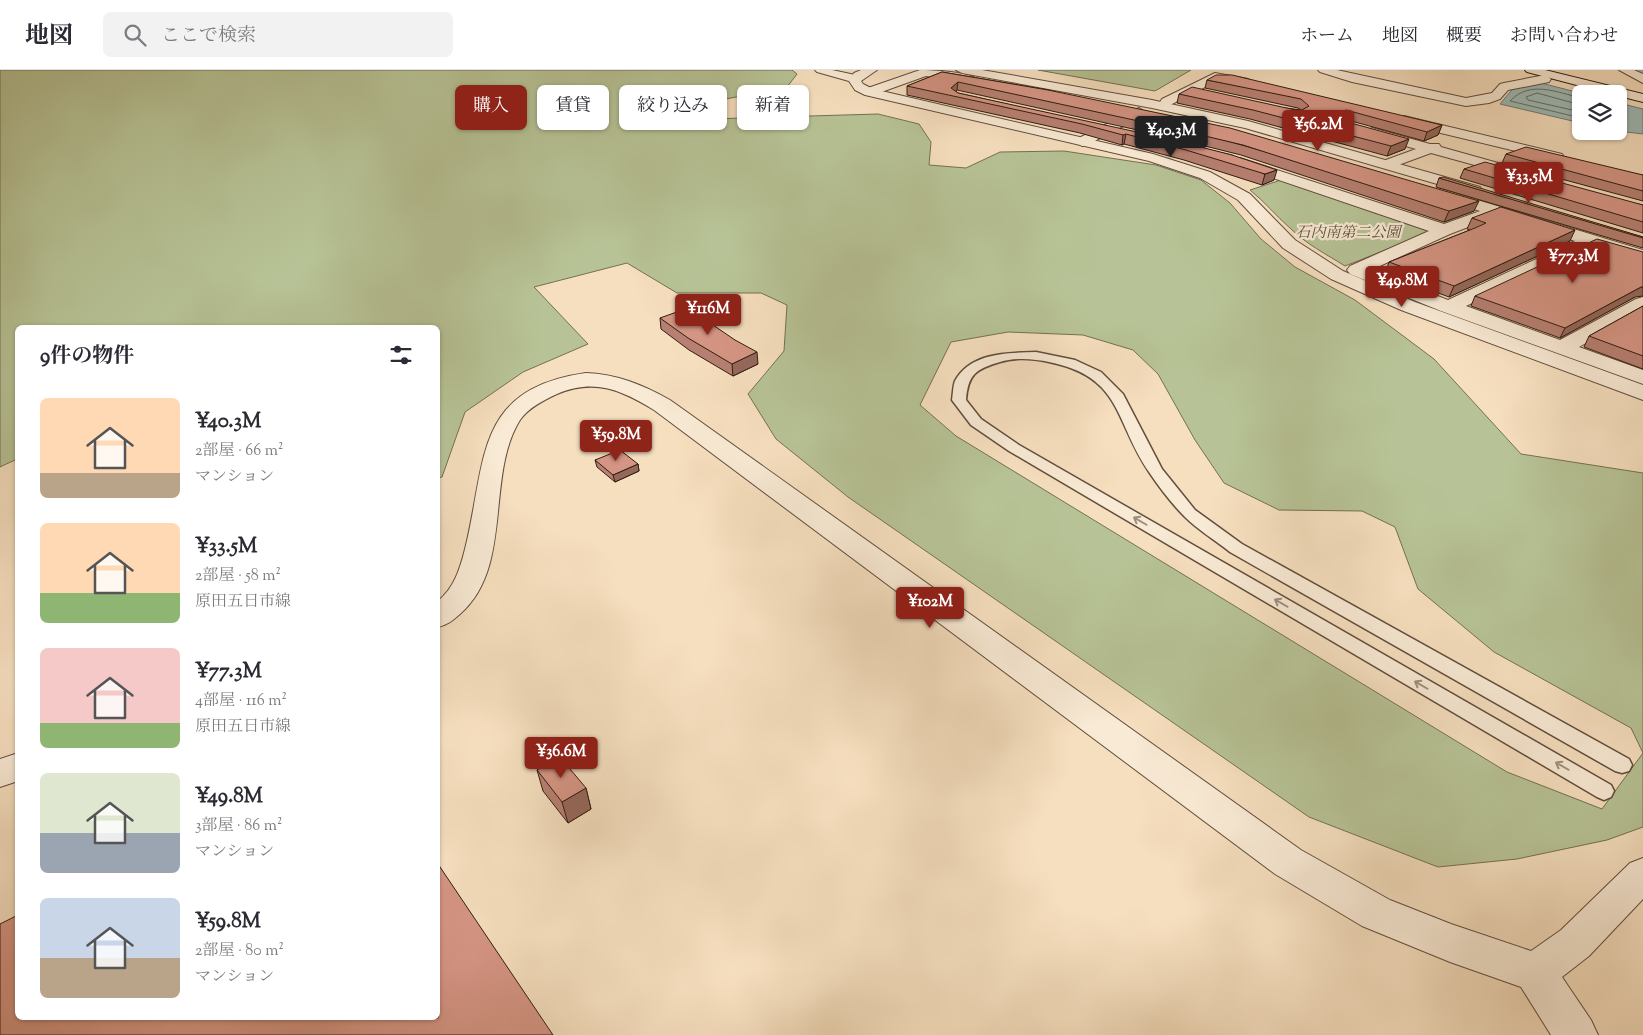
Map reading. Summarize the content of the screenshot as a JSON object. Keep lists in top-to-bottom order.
{
  "parks": ["石内南第二公園"],
  "page": {
    "header": "地図",
    "search": "ここで検索",
    "nav": [
      "ホーム",
      "地図",
      "概要",
      "お問い合わせ"
    ],
    "chip": [
      "購入",
      "賃貸",
      "絞り込み",
      "新着"
    ],
    "price": [
      "¥56.2M",
      "¥40.3M",
      "¥33.5M",
      "¥77.3M",
      "¥49.8M",
      "¥116M",
      "¥59.8M",
      "¥102M",
      "¥36.6M"
    ],
    "heading": "9件の物件",
    "list": [
      {
        "name": "¥40.3M",
        "note": "2部屋 · 66 m² · マンション"
      },
      {
        "name": "¥33.5M",
        "note": "2部屋 · 58 m² · 原田五日市線"
      },
      {
        "name": "¥77.3M",
        "note": "4部屋 · 116 m² · 原田五日市線"
      },
      {
        "name": "¥49.8M",
        "note": "3部屋 · 86 m² · マンション"
      },
      {
        "name": "¥59.8M",
        "note": "2部屋 · 80 m² · マンション"
      }
    ]
  }
}
